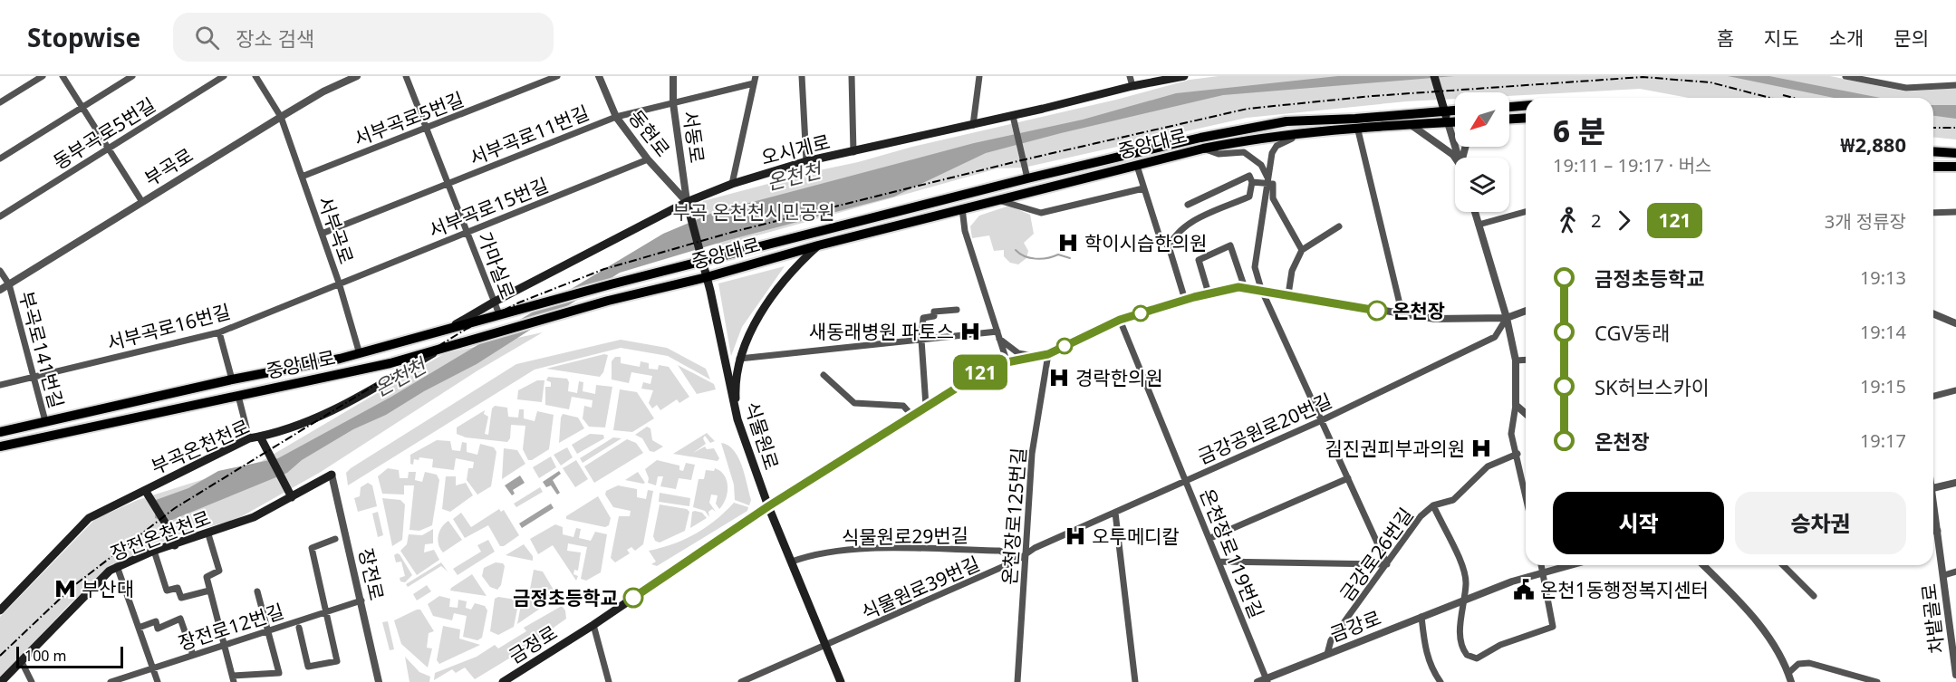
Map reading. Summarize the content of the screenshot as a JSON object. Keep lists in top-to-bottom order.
{
  "streets": {
    "main road": [
      "중앙대로",
      "오시게로",
      "식물원로",
      "부곡온천천로",
      "장전온천천로",
      "금정로"
    ],
    "street": [
      "서부곡로5번길",
      "동부곡로5번길",
      "동현로",
      "서부곡로11번길",
      "서동로",
      "부곡로",
      "서부곡로15번길",
      "서부곡로",
      "가마실로",
      "서부곡로16번길",
      "부곡로141번길",
      "금강공원로20번길",
      "온천장로125번길",
      "식물원로29번길",
      "온천장로119번길",
      "금강로26번길",
      "장전로",
      "식물원로39번길",
      "차밭골로",
      "금강로",
      "장전로12번길"
    ]
  },
  "crossings": [
    ["서부곡로5번길", "서부곡로"],
    ["서부곡로5번길", "가마실로"],
    ["동현로", "서부곡로11번길"],
    ["동현로", "서동로"],
    ["동현로", "오시게로"],
    ["동현로", "서부곡로15번길"],
    ["동현로", "식물원로"],
    ["서부곡로11번길", "서동로"],
    ["서부곡로11번길", "서부곡로"],
    ["서부곡로11번길", "가마실로"],
    ["서동로", "오시게로"],
    ["서동로", "식물원로"],
    ["중앙대로", "오시게로"],
    ["중앙대로", "서부곡로"],
    ["중앙대로", "가마실로"],
    ["중앙대로", "부곡로141번길"],
    ["중앙대로", "식물원로"],
    ["중앙대로", "부곡온천천로"],
    ["오시게로", "가마실로"],
    ["오시게로", "식물원로"],
    ["부곡로", "서부곡로"],
    ["부곡로", "부곡로141번길"],
    ["서부곡로15번길", "서부곡로"],
    ["서부곡로15번길", "가마실로"],
    ["서부곡로15번길", "서부곡로16번길"],
    ["서부곡로", "서부곡로16번길"],
    ["서부곡로16번길", "부곡로141번길"],
    ["금강공원로20번길", "온천장로125번길"],
    ["금강공원로20번길", "온천장로119번길"],
    ["금강공원로20번길", "식물원로39번길"],
    ["식물원로", "식물원로29번길"],
    ["식물원로", "식물원로39번길"],
    ["식물원로", "금정로"],
    ["온천장로125번길", "식물원로39번길"],
    ["온천장로125번길", "금정로"],
    ["장전온천천로", "장전로"],
    ["식물원로29번길", "식물원로39번길"],
    ["온천장로119번길", "금강로"],
    ["금강로26번길", "금강로"],
    ["장전로", "장전로12번길"]
  ],
  "water": ["온천천"],
  "parks": ["부곡 온천천시민공원"],
  "places": {
    "hospital": [
      "학이시습한의원",
      "새동래병원 파토스",
      "경락한의원",
      "김진권피부과의원",
      "오투메디칼"
    ],
    "other": ["온천장", "금정초등학교"],
    "metro station": ["부산대"],
    "public building": ["온천1동행정복지센터"]
  },
  "lines": ["bus line 121"],
  "scale_bar": "100 m",
  "north": "bottom left",
  "page": {
    "header": "Stopwise",
    "search": "장소 검색",
    "nav": [
      "홈",
      "지도",
      "소개",
      "문의"
    ],
    "on_map": "121",
    "heading": ["6 분", "19:11 – 19:17 · 버스", "₩2,880"],
    "legs": ["2", "121", "3개 정류장"],
    "list": [
      {
        "name": "금정초등학교",
        "value": "19:13"
      },
      {
        "name": "CGV동래",
        "value": "19:14"
      },
      {
        "name": "SK허브스카이",
        "value": "19:15"
      },
      {
        "name": "온천장",
        "value": "19:17"
      }
    ],
    "buttons": ["시작", "승차권"],
    "scale": "100 m"
  }
}
